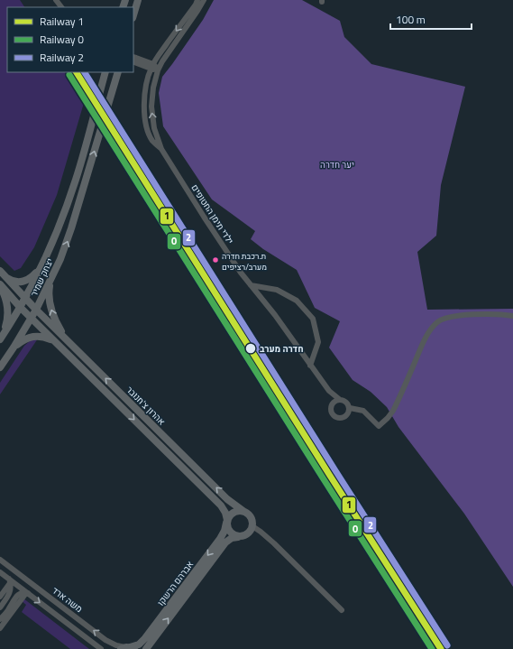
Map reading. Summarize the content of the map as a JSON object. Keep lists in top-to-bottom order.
{
  "streets": {
    "street": [
      "ילדי תימן החטופים",
      "יצחק שמיר",
      "אהרון צ'חנובר",
      "אברהם הרשקו",
      "משה ארד"
    ]
  },
  "crossings": [
    ["יצחק שמיר", "אהרון צ'חנובר"],
    ["אהרון צ'חנובר", "אברהם הרשקו"],
    ["אברהם הרשקו", "משה ארד"]
  ],
  "parks": ["יער חדרה"],
  "places": ["ת.רכבת חדרה מערב/רציפים", "חדרה מערב"],
  "lines": ["rail line 1", "rail line 2", "rail line 0"],
  "legend": ["Railway 1", "Railway 0", "Railway 2"],
  "scale_bar": "100 m"
}
